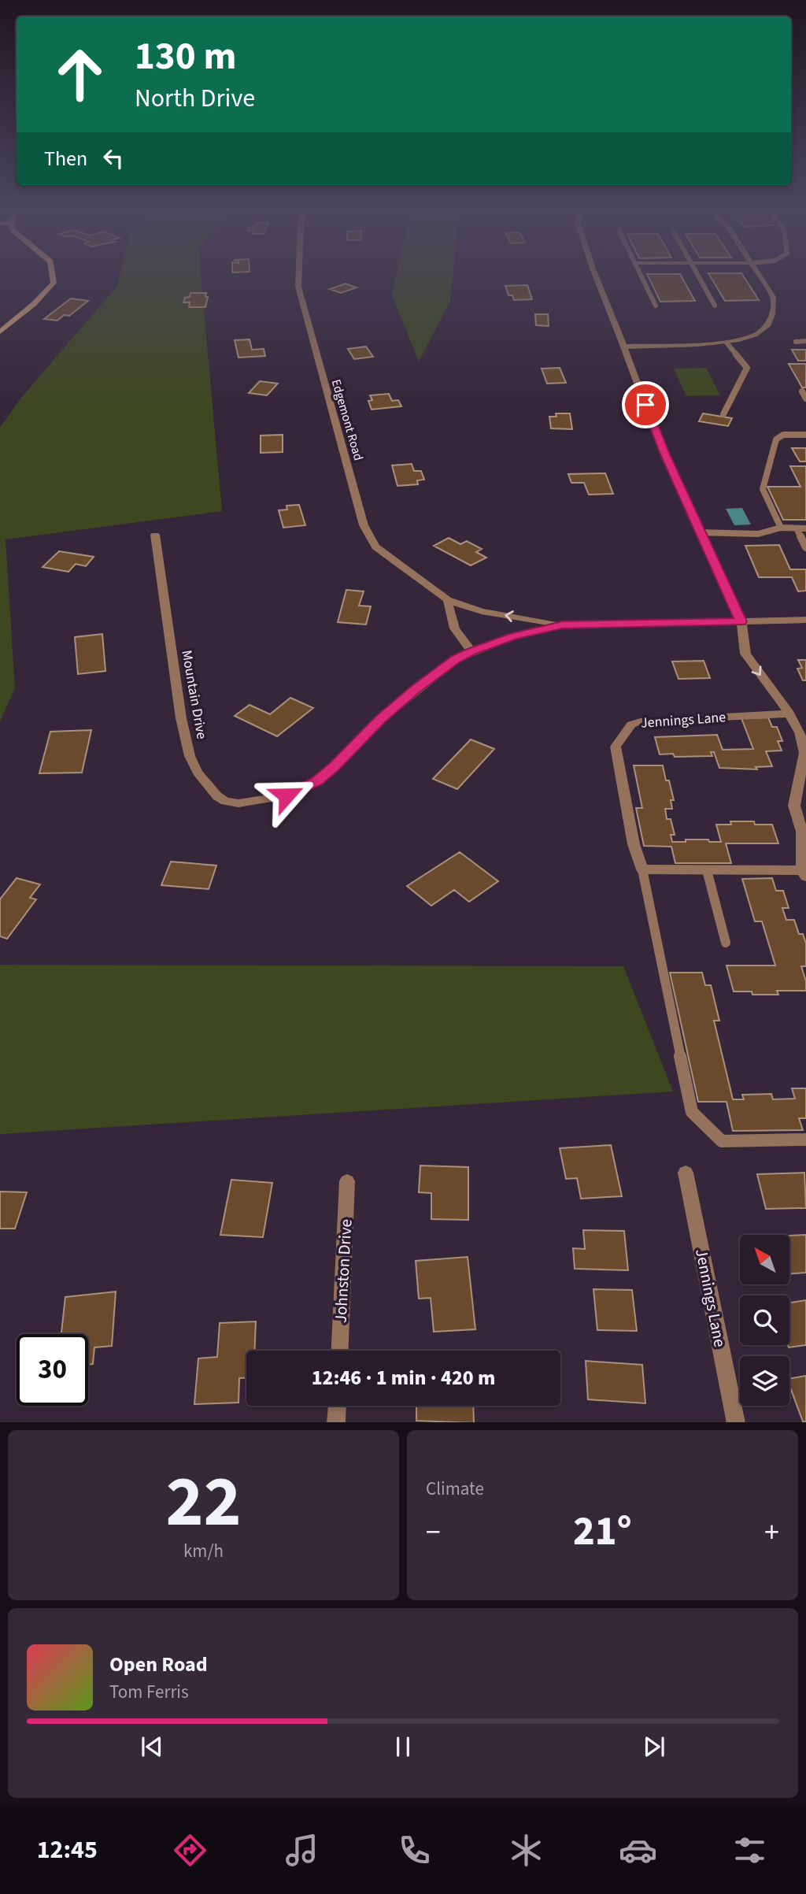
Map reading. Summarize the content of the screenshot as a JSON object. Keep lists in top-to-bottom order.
{
  "streets": {
    "street": [
      "Edgemont Road",
      "Mountain Drive",
      "Jennings Lane",
      "Johnston Drive"
    ]
  },
  "crossings": [
    ["Edgemont Road", "Mountain Drive"]
  ],
  "north": "top left",
  "page": {
    "turn": ["130 m", "North Drive"],
    "then": "Then",
    "limit": "30",
    "trip": "12:46 · 1 min · 420 m",
    "tile": [
      ["22", "km/h"],
      "Climate"
    ],
    "heat": ["−", "21°", "+"],
    "song": ["Open Road", "Tom Ferris"],
    "tabs": "12:45"
  }
}
